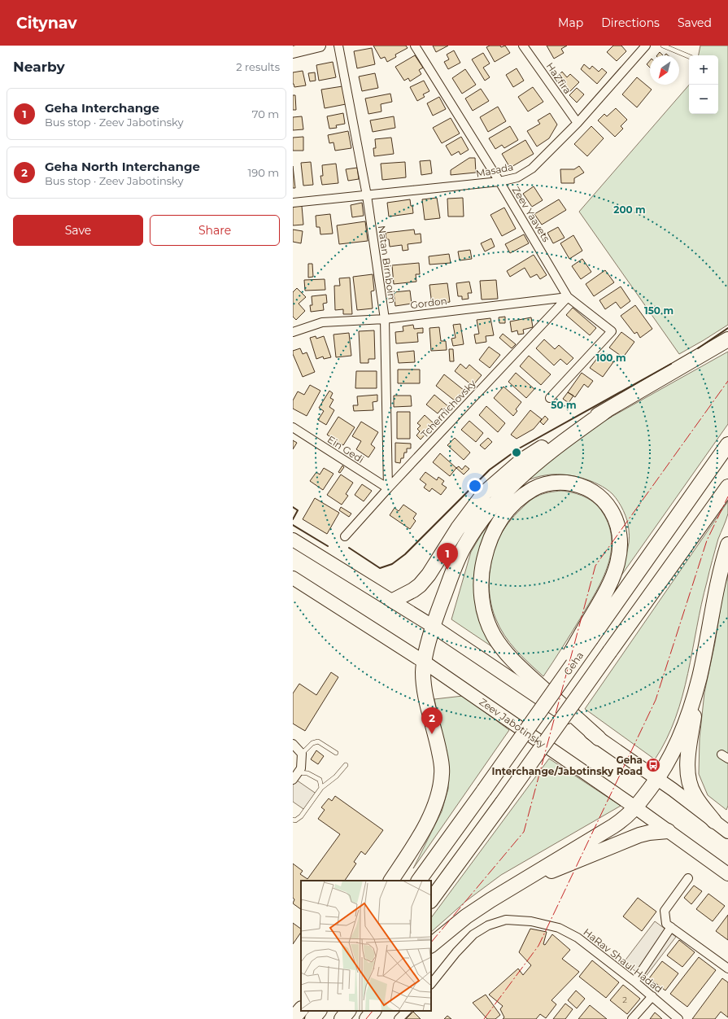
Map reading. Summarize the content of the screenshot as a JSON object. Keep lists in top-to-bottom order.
{
  "streets": {
    "highway": ["Geha"],
    "main road": ["Zeev Jabotinsky"],
    "street": [
      "HaZfira",
      "Masada",
      "Zeev Yaavets",
      "Natan Birnboim",
      "Gordon",
      "Tchernichovsky",
      "Ein Gedi",
      "HaRav Shaul Hadad"
    ]
  },
  "crossings": [
    ["HaZfira", "Masada"],
    ["Masada", "Zeev Yaavets"],
    ["Masada", "Natan Birnboim"],
    ["Zeev Yaavets", "Gordon"],
    ["Zeev Yaavets", "Tchernichovsky"],
    ["Natan Birnboim", "Gordon"],
    ["Natan Birnboim", "Tchernichovsky"],
    ["Natan Birnboim", "Ein Gedi"],
    ["Gordon", "Tchernichovsky"],
    ["Tchernichovsky", "Ein Gedi"]
  ],
  "places": {
    "bus stop": ["Geha Interchange/Jabotinsky Road"]
  },
  "house_numbers": ["2"],
  "north": "bottom left",
  "page": {
    "header": "Citynav",
    "nav": ["Map", "Directions", "Saved"],
    "heading": ["Nearby", "2 results"],
    "map_buttons": ["+", "−"],
    "list": [
      {
        "mark": "1",
        "name": "Geha Interchange",
        "note": "Bus stop · Zeev Jabotinsky",
        "value": "70 m"
      },
      {
        "mark": "2",
        "name": "Geha North Interchange",
        "note": "Bus stop · Zeev Jabotinsky",
        "value": "190 m"
      }
    ],
    "buttons": ["Save", "Share"],
    "pins": ["1", "2"]
  },
  "rings": [
    "200 m",
    "150 m",
    "100 m",
    "50 m"
  ]
}
